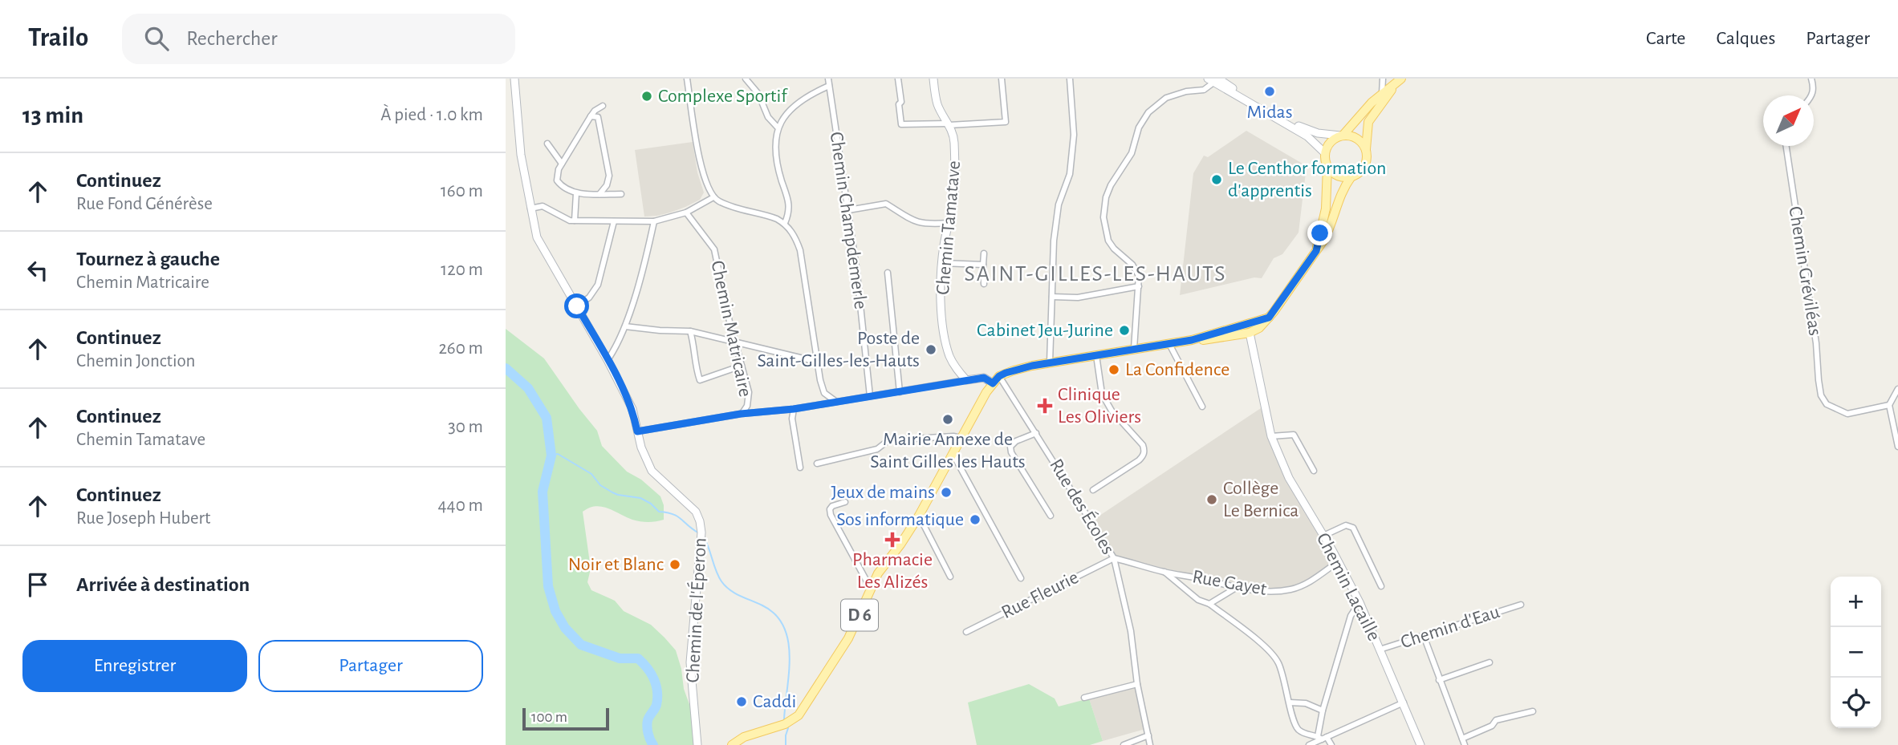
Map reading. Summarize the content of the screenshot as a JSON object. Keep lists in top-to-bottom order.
{
  "streets": {
    "main road": ["D 6"],
    "street": [
      "Chemin Champdemerle",
      "Chemin Tamatave",
      "Chemin Gréviléas",
      "Chemin Matricaire",
      "Rue des Écoles",
      "Rue Gayet",
      "Chemin Lacaille",
      "Rue Fleurie",
      "Chemin de l'Éperon",
      "Chemin d'Eau"
    ]
  },
  "crossings": [
    ["Chemin Matricaire", "Chemin de l'Éperon"],
    ["Rue des Écoles", "Rue Gayet"],
    ["Rue des Écoles", "Rue Fleurie"],
    ["Rue des Écoles", "D 6"],
    ["Rue Gayet", "Chemin Lacaille"],
    ["Rue Gayet", "Rue Fleurie"],
    ["Chemin Lacaille", "Chemin d'Eau"]
  ],
  "districts": ["SAINT-GILLES-LES-HAUTS"],
  "places": {
    "other": [
      "Midas",
      "Complexe Sportif",
      "Le Centhor formation d'apprentis",
      "Cabinet Jeu-Jurine",
      "Poste de Saint-Gilles-les-Hauts",
      "La Confidence",
      "Mairie Annexe de Saint Gilles les Hauts",
      "Jeux de mains",
      "Collège Le Bernica",
      "Sos informatique",
      "Noir et Blanc",
      "Caddi"
    ],
    "health": ["Clinique Les Oliviers", "Pharmacie Les Alizés"]
  },
  "scale_bar": "100 m",
  "north": "top right",
  "page": {
    "header": "Trailo",
    "search": "Rechercher",
    "nav": ["Carte", "Calques", "Partager"],
    "heading": ["13 min", "À pied · 1.0 km"],
    "list": [
      ["Continuez", "Rue Fond Générèse", "160 m"],
      ["Tournez à gauche", "Chemin Matricaire", "120 m"],
      ["Continuez", "Chemin Jonction", "260 m"],
      ["Continuez", "Chemin Tamatave", "30 m"],
      ["Continuez", "Rue Joseph Hubert", "440 m"],
      "Arrivée à destination"
    ],
    "map_buttons": ["+", "−"],
    "buttons": ["Enregistrer", "Partager"],
    "scale": "100 m"
  }
}
